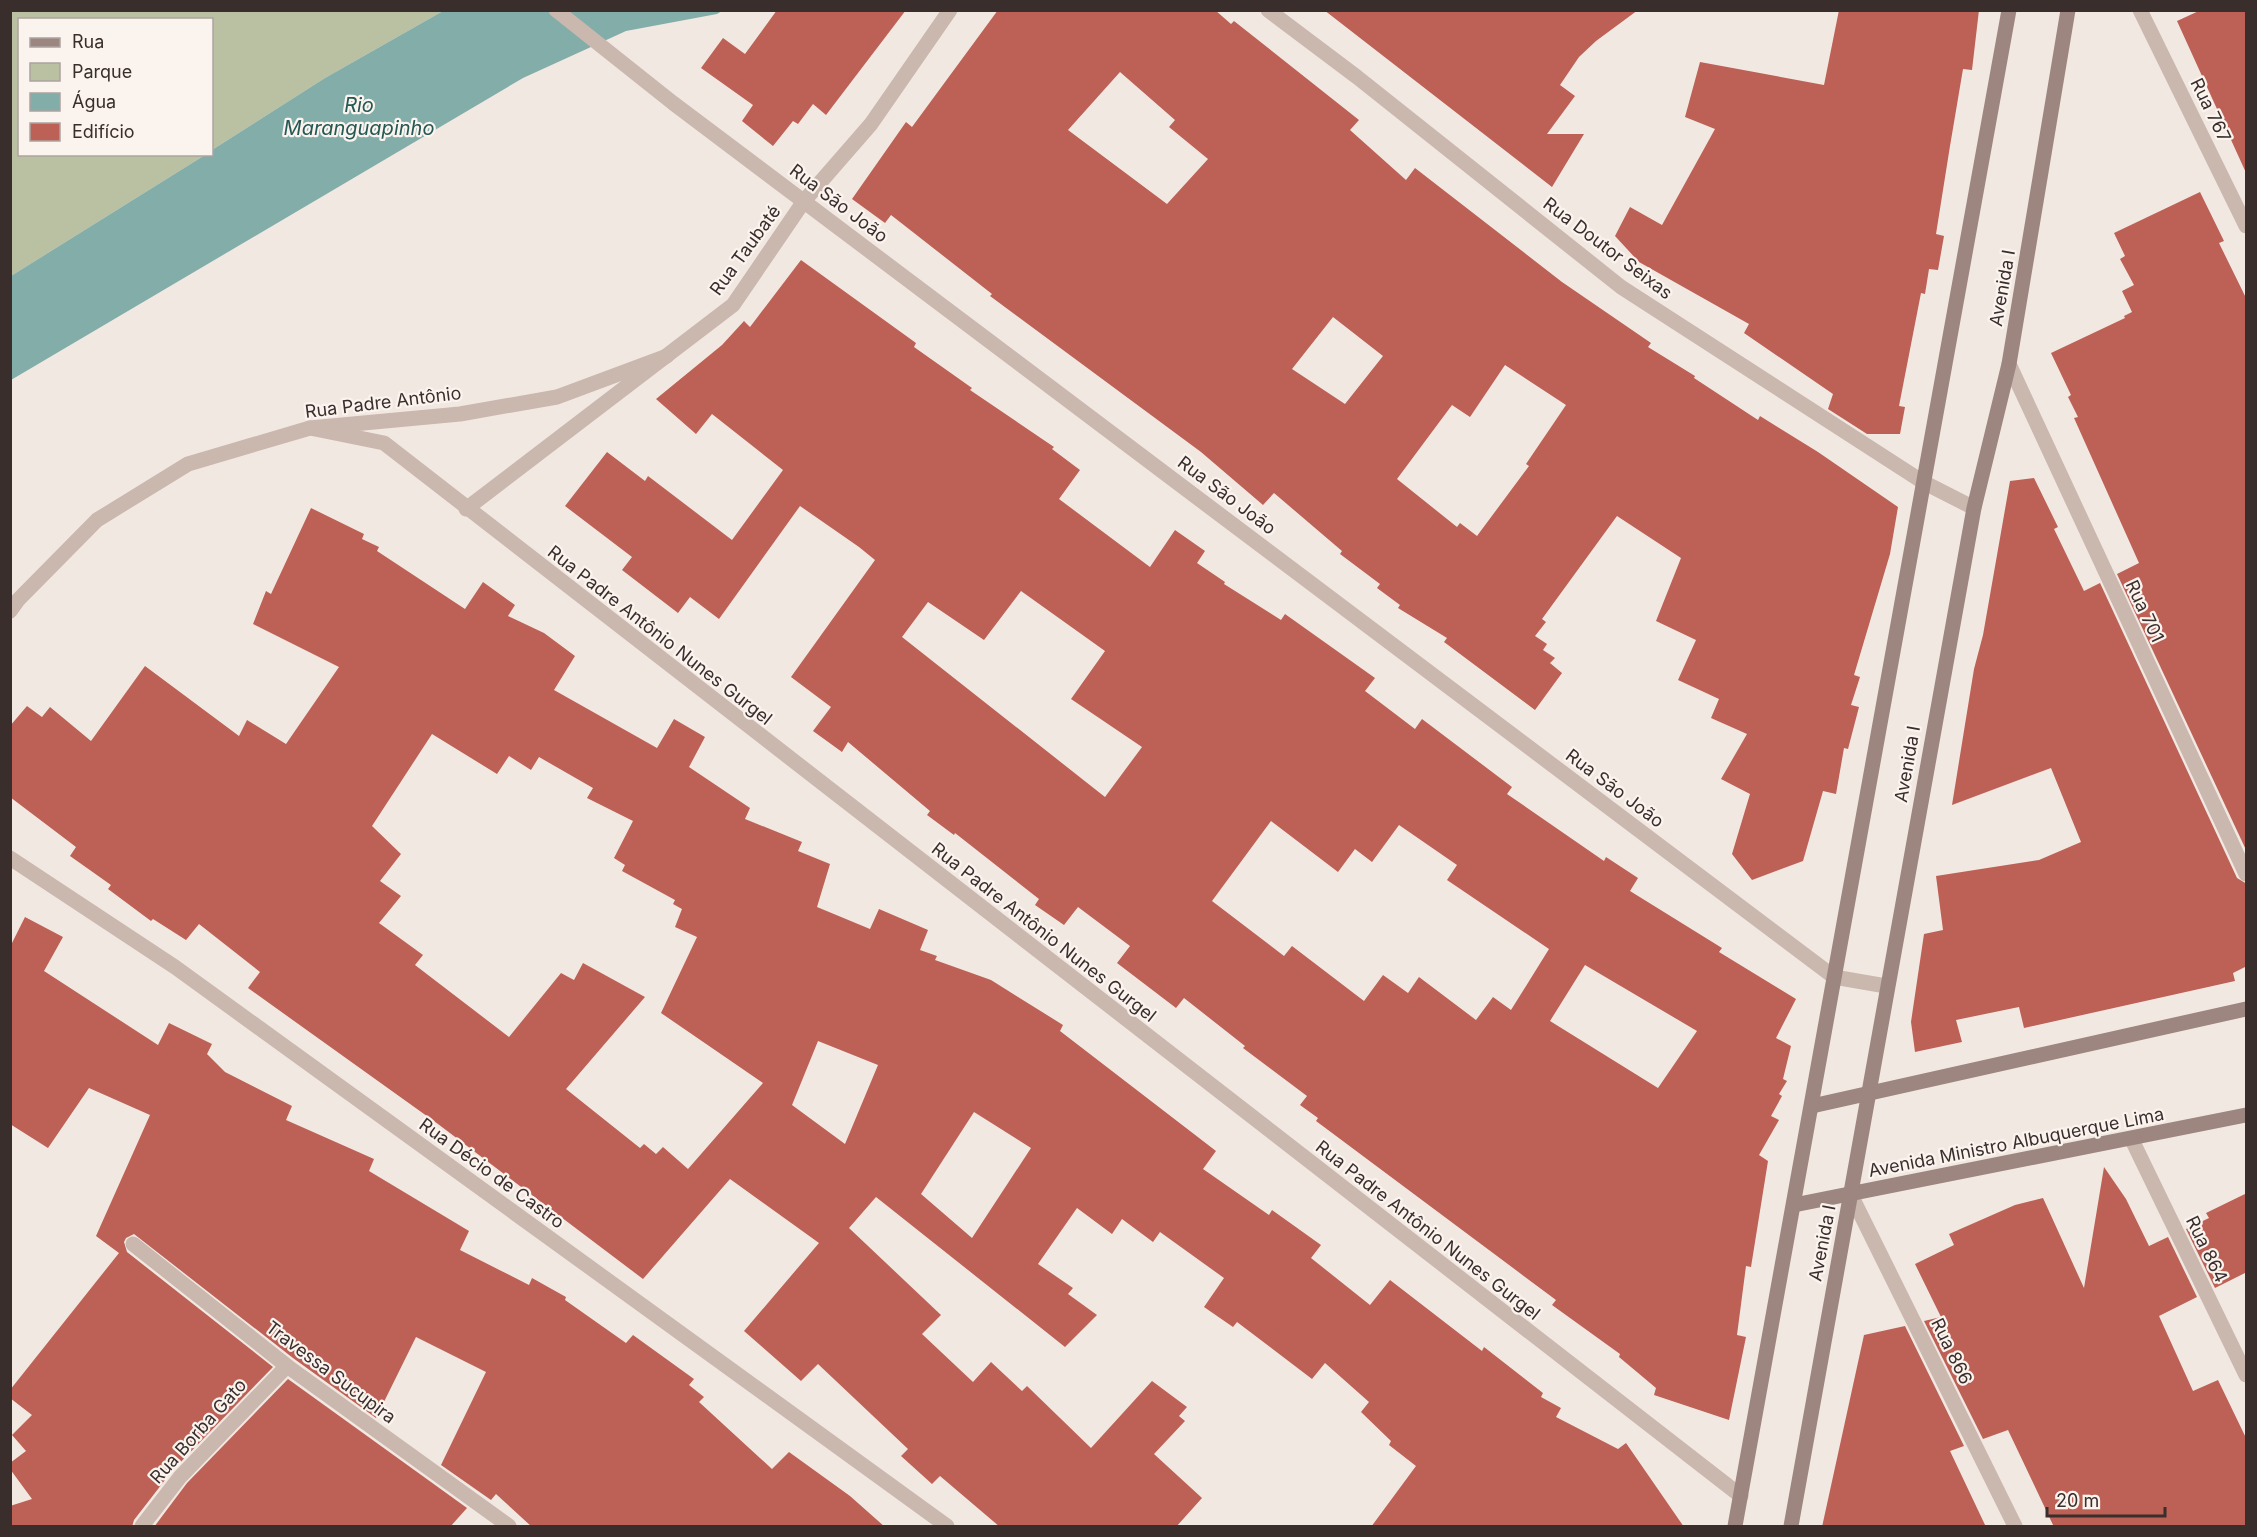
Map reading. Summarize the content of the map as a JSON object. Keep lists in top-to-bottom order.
{
  "streets": {
    "street": [
      "Rua 767",
      "Rua São João",
      "Rua Doutor Seixas",
      "Rua Taubaté",
      "Avenida I",
      "Rua Padre Antônio",
      "Rua 701",
      "Rua Padre Antônio Nunes Gurgel",
      "Avenida Ministro Albuquerque Lima",
      "Rua Décio de Castro",
      "Rua 864",
      "Rua 866",
      "Travessa Sucupira",
      "Rua Borba Gato"
    ]
  },
  "crossings": [
    ["Rua São João", "Rua Taubaté"],
    ["Rua São João", "Avenida I"],
    ["Rua Doutor Seixas", "Avenida I"],
    ["Rua Taubaté", "Rua Padre Antônio"],
    ["Rua Taubaté", "Rua Padre Antônio Nunes Gurgel"],
    ["Avenida I", "Rua 701"],
    ["Avenida I", "Rua Padre Antônio Nunes Gurgel"],
    ["Avenida I", "Avenida Ministro Albuquerque Lima"],
    ["Avenida I", "Rua 866"],
    ["Rua Padre Antônio", "Rua Padre Antônio Nunes Gurgel"],
    ["Avenida Ministro Albuquerque Lima", "Rua 864"],
    ["Avenida Ministro Albuquerque Lima", "Rua 866"],
    ["Travessa Sucupira", "Rua Borba Gato"]
  ],
  "water": ["Rio Maranguapinho"],
  "legend": [
    "Rua",
    "Parque",
    "Água",
    "Edifício"
  ],
  "scale_bar": "20 m"
}
